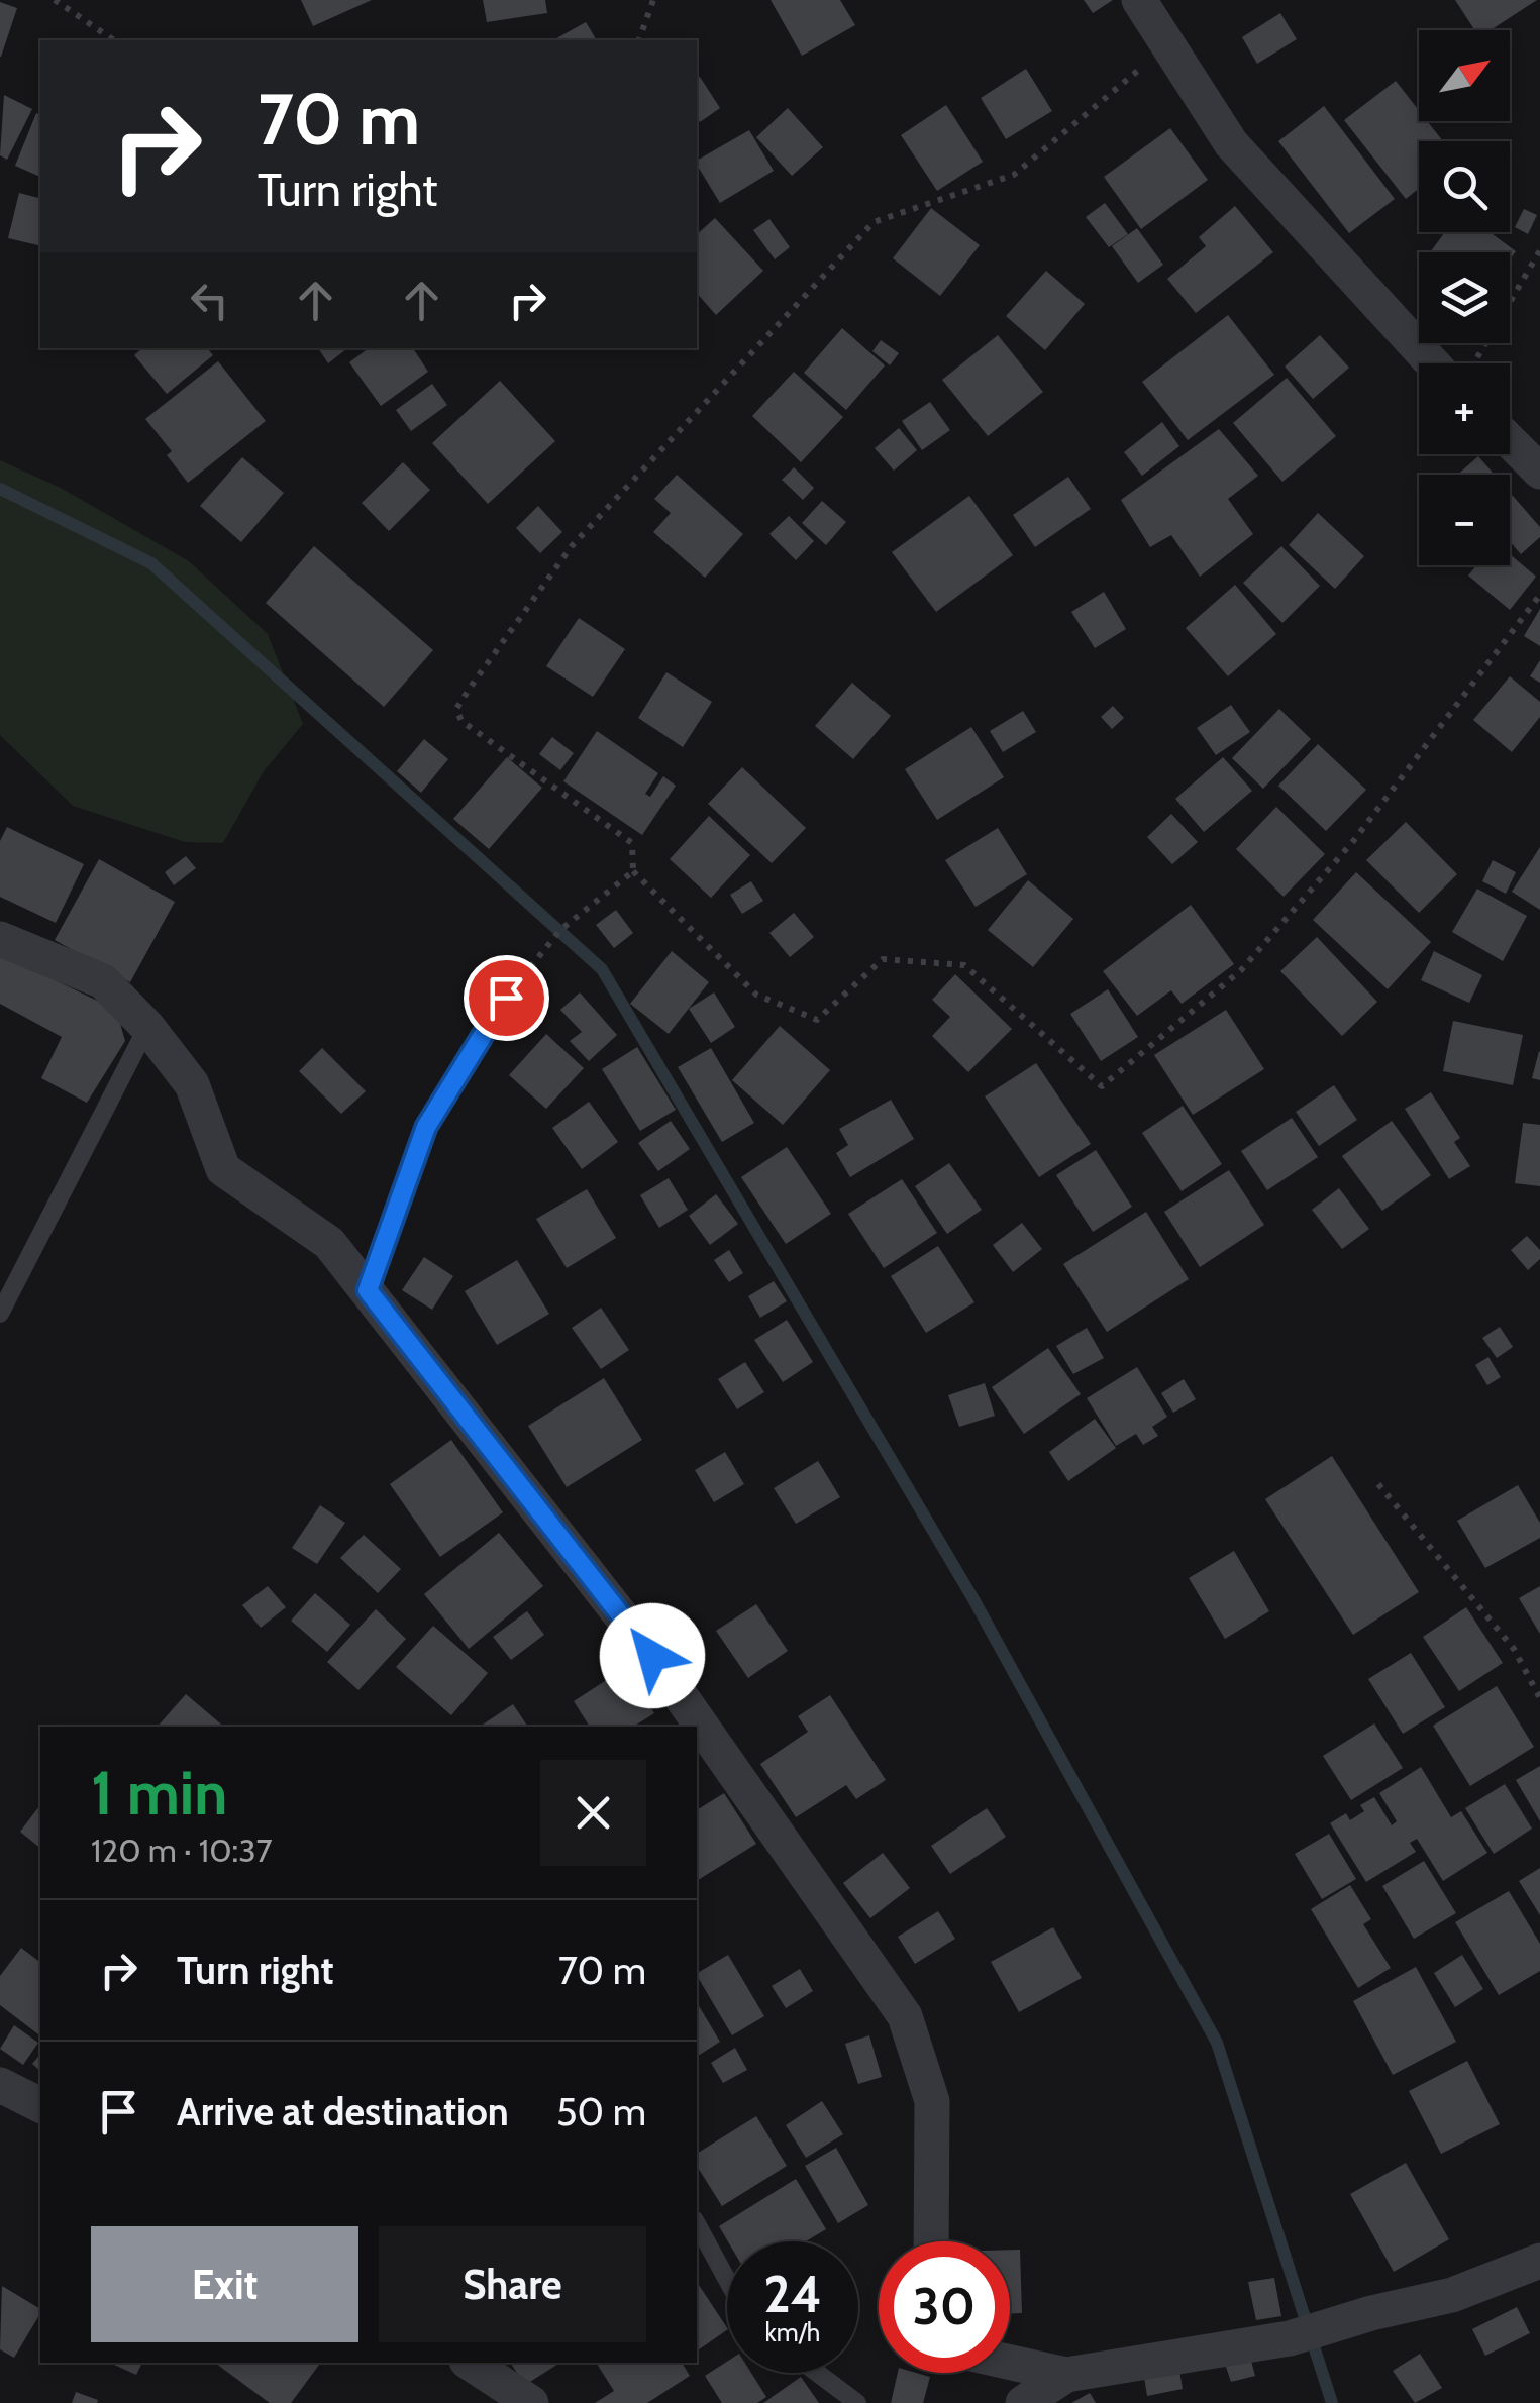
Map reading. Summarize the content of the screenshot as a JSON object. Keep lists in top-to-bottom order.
{
  "north": "top right",
  "page": {
    "map_buttons": ["+", "−"],
    "turn": ["70 m", "Turn right"],
    "heading": ["1 min", "120 m · 10:37"],
    "list": [
      {
        "name": "Turn right",
        "value": "70 m"
      },
      {
        "name": "Arrive at destination",
        "value": "50 m"
      }
    ],
    "buttons": ["Exit", "Share"],
    "speed": "24 km/h",
    "limit": "30"
  }
}
